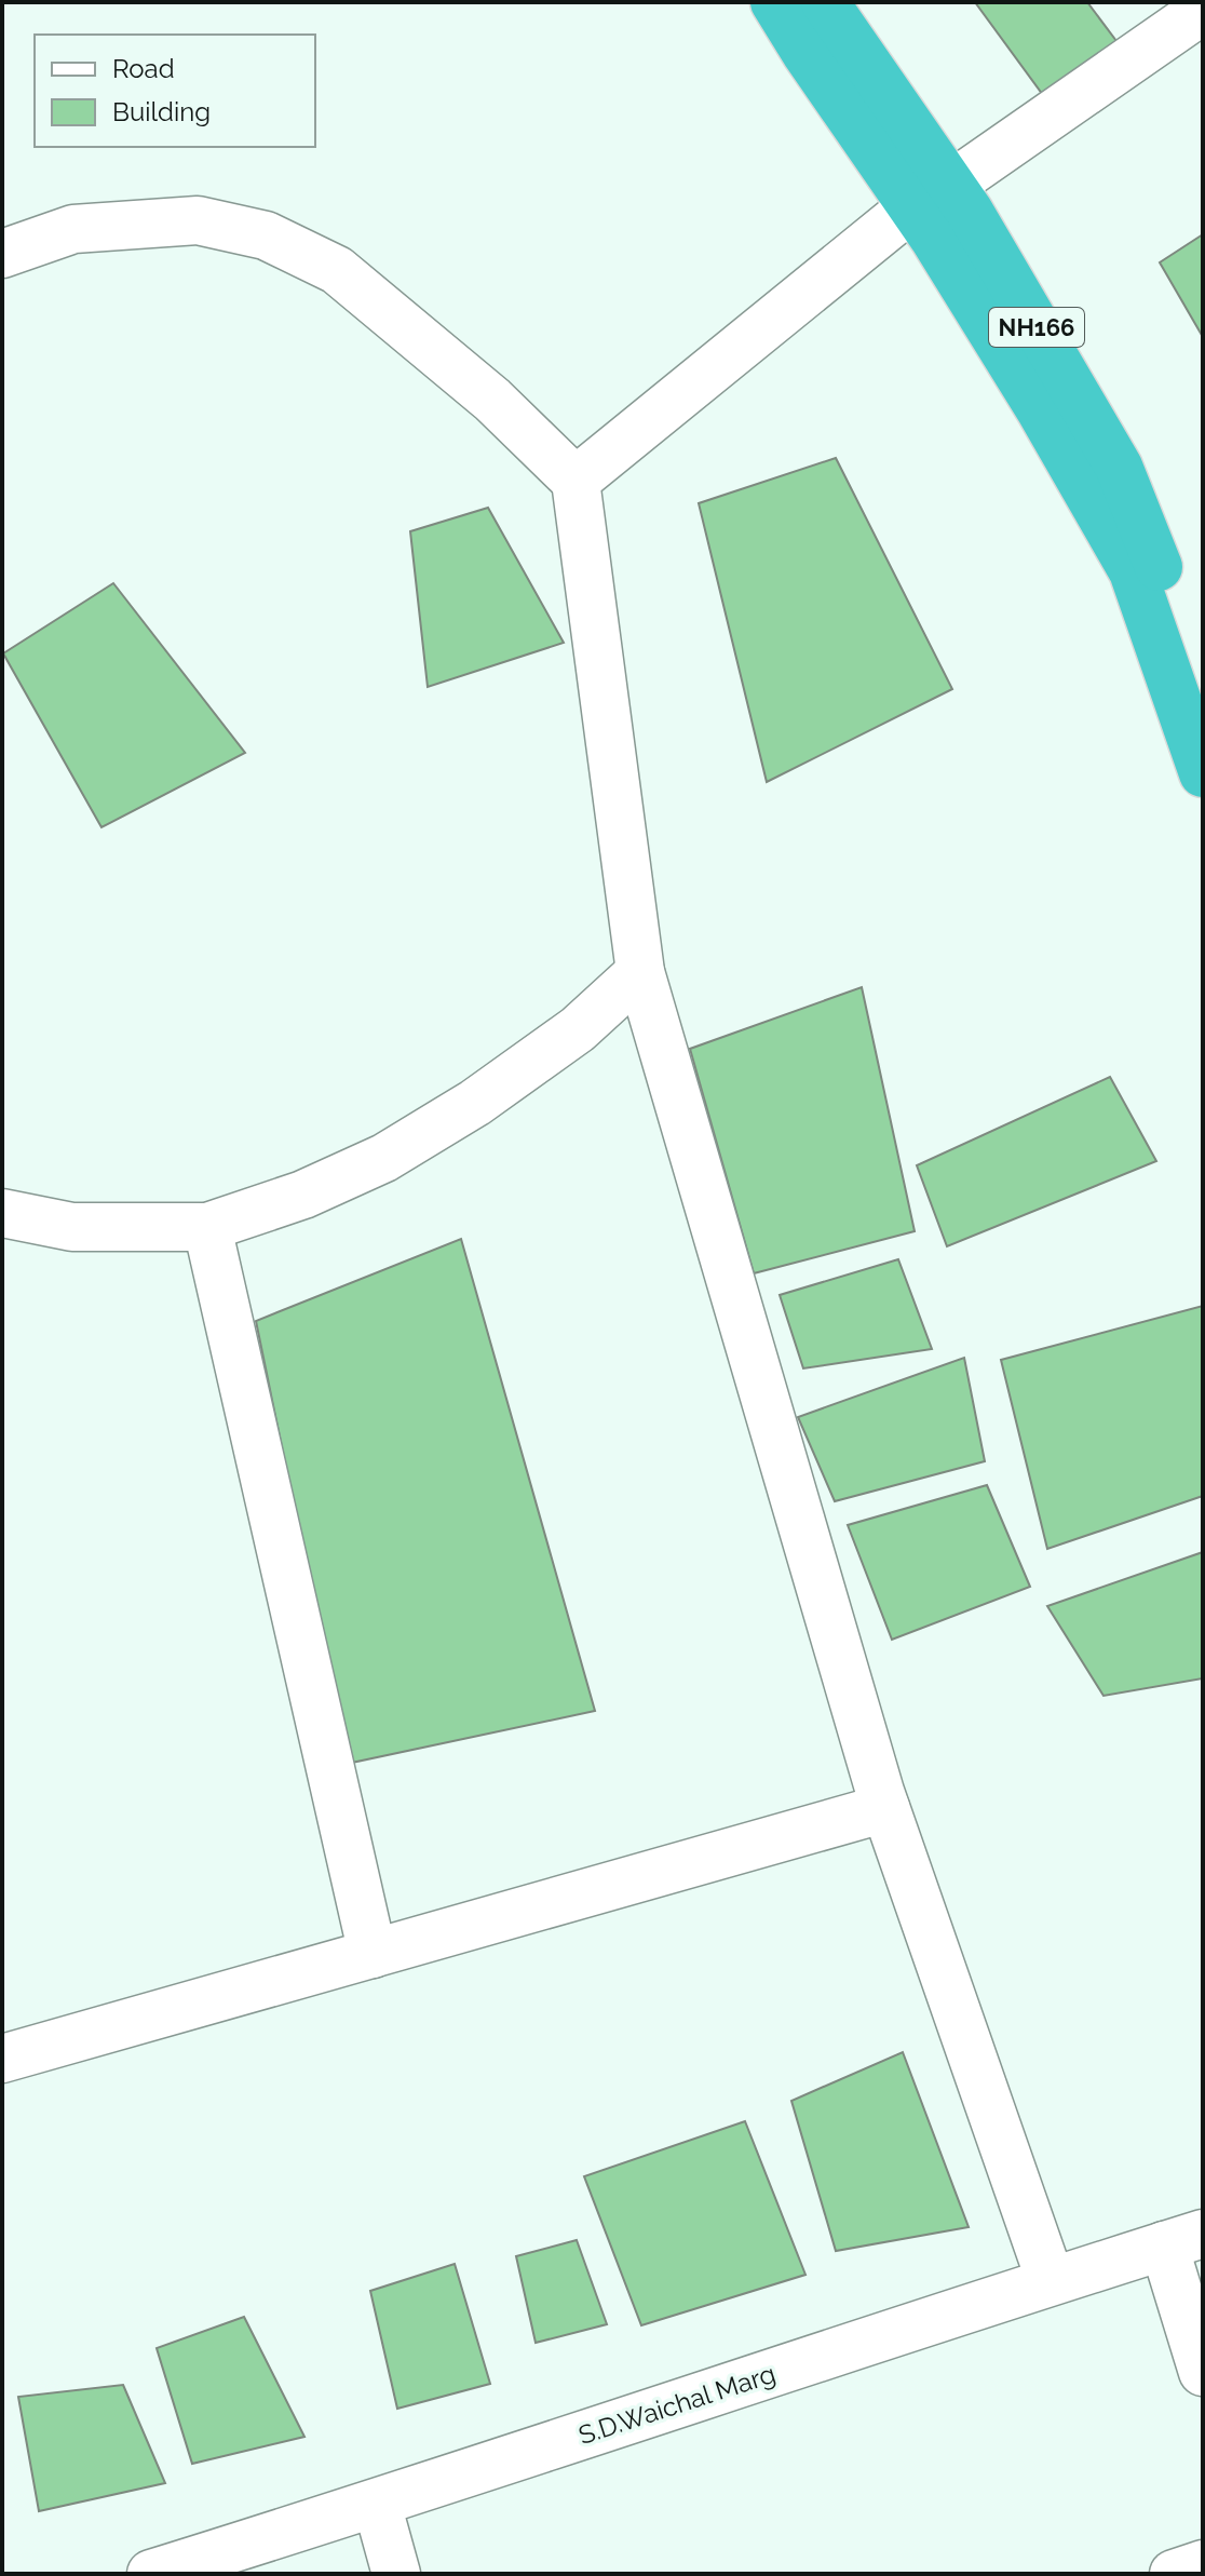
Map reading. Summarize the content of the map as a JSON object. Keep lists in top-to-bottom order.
{
  "streets": {
    "highway": ["NH166"],
    "street": ["S.D.Waichal Marg"]
  },
  "legend": ["Road", "Building"]
}
